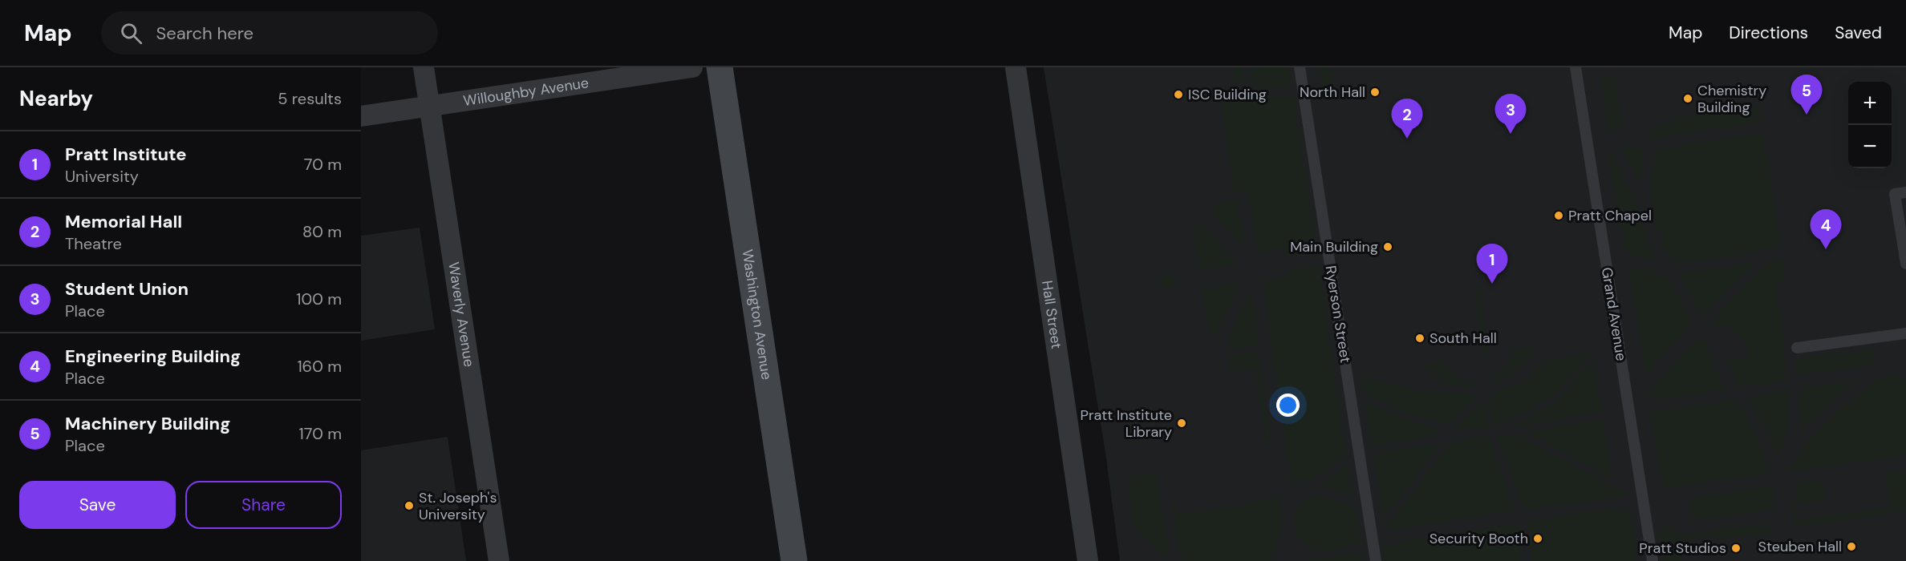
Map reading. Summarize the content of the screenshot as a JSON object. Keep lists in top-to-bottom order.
{
  "streets": {
    "main road": ["Washington Avenue"],
    "street": ["Willoughby Avenue", "Waverly Avenue", "Hall Street"],
    "lane": ["Ryerson Street", "Grand Avenue"]
  },
  "crossings": [
    ["Willoughby Avenue", "Waverly Avenue"]
  ],
  "places": [
    "North Hall",
    "ISC Building",
    "Chemistry Building",
    "Pratt Chapel",
    "Main Building",
    "South Hall",
    "Pratt Institute Library",
    "St. Joseph's University",
    "Security Booth",
    "Steuben Hall",
    "Pratt Studios"
  ],
  "page": {
    "header": "Map",
    "search": "Search here",
    "nav": ["Map", "Directions", "Saved"],
    "heading": ["Nearby", "5 results"],
    "pins": [
      "5",
      "3",
      "2",
      "4",
      "1"
    ],
    "map_buttons": ["+", "−"],
    "list": [
      {
        "mark": "1",
        "name": "Pratt Institute",
        "note": "University",
        "value": "70 m"
      },
      {
        "mark": "2",
        "name": "Memorial Hall",
        "note": "Theatre",
        "value": "80 m"
      },
      {
        "mark": "3",
        "name": "Student Union",
        "note": "Place",
        "value": "100 m"
      },
      {
        "mark": "4",
        "name": "Engineering Building",
        "note": "Place",
        "value": "160 m"
      },
      {
        "mark": "5",
        "name": "Machinery Building",
        "note": "Place",
        "value": "170 m"
      }
    ],
    "buttons": ["Save", "Share"]
  }
}
